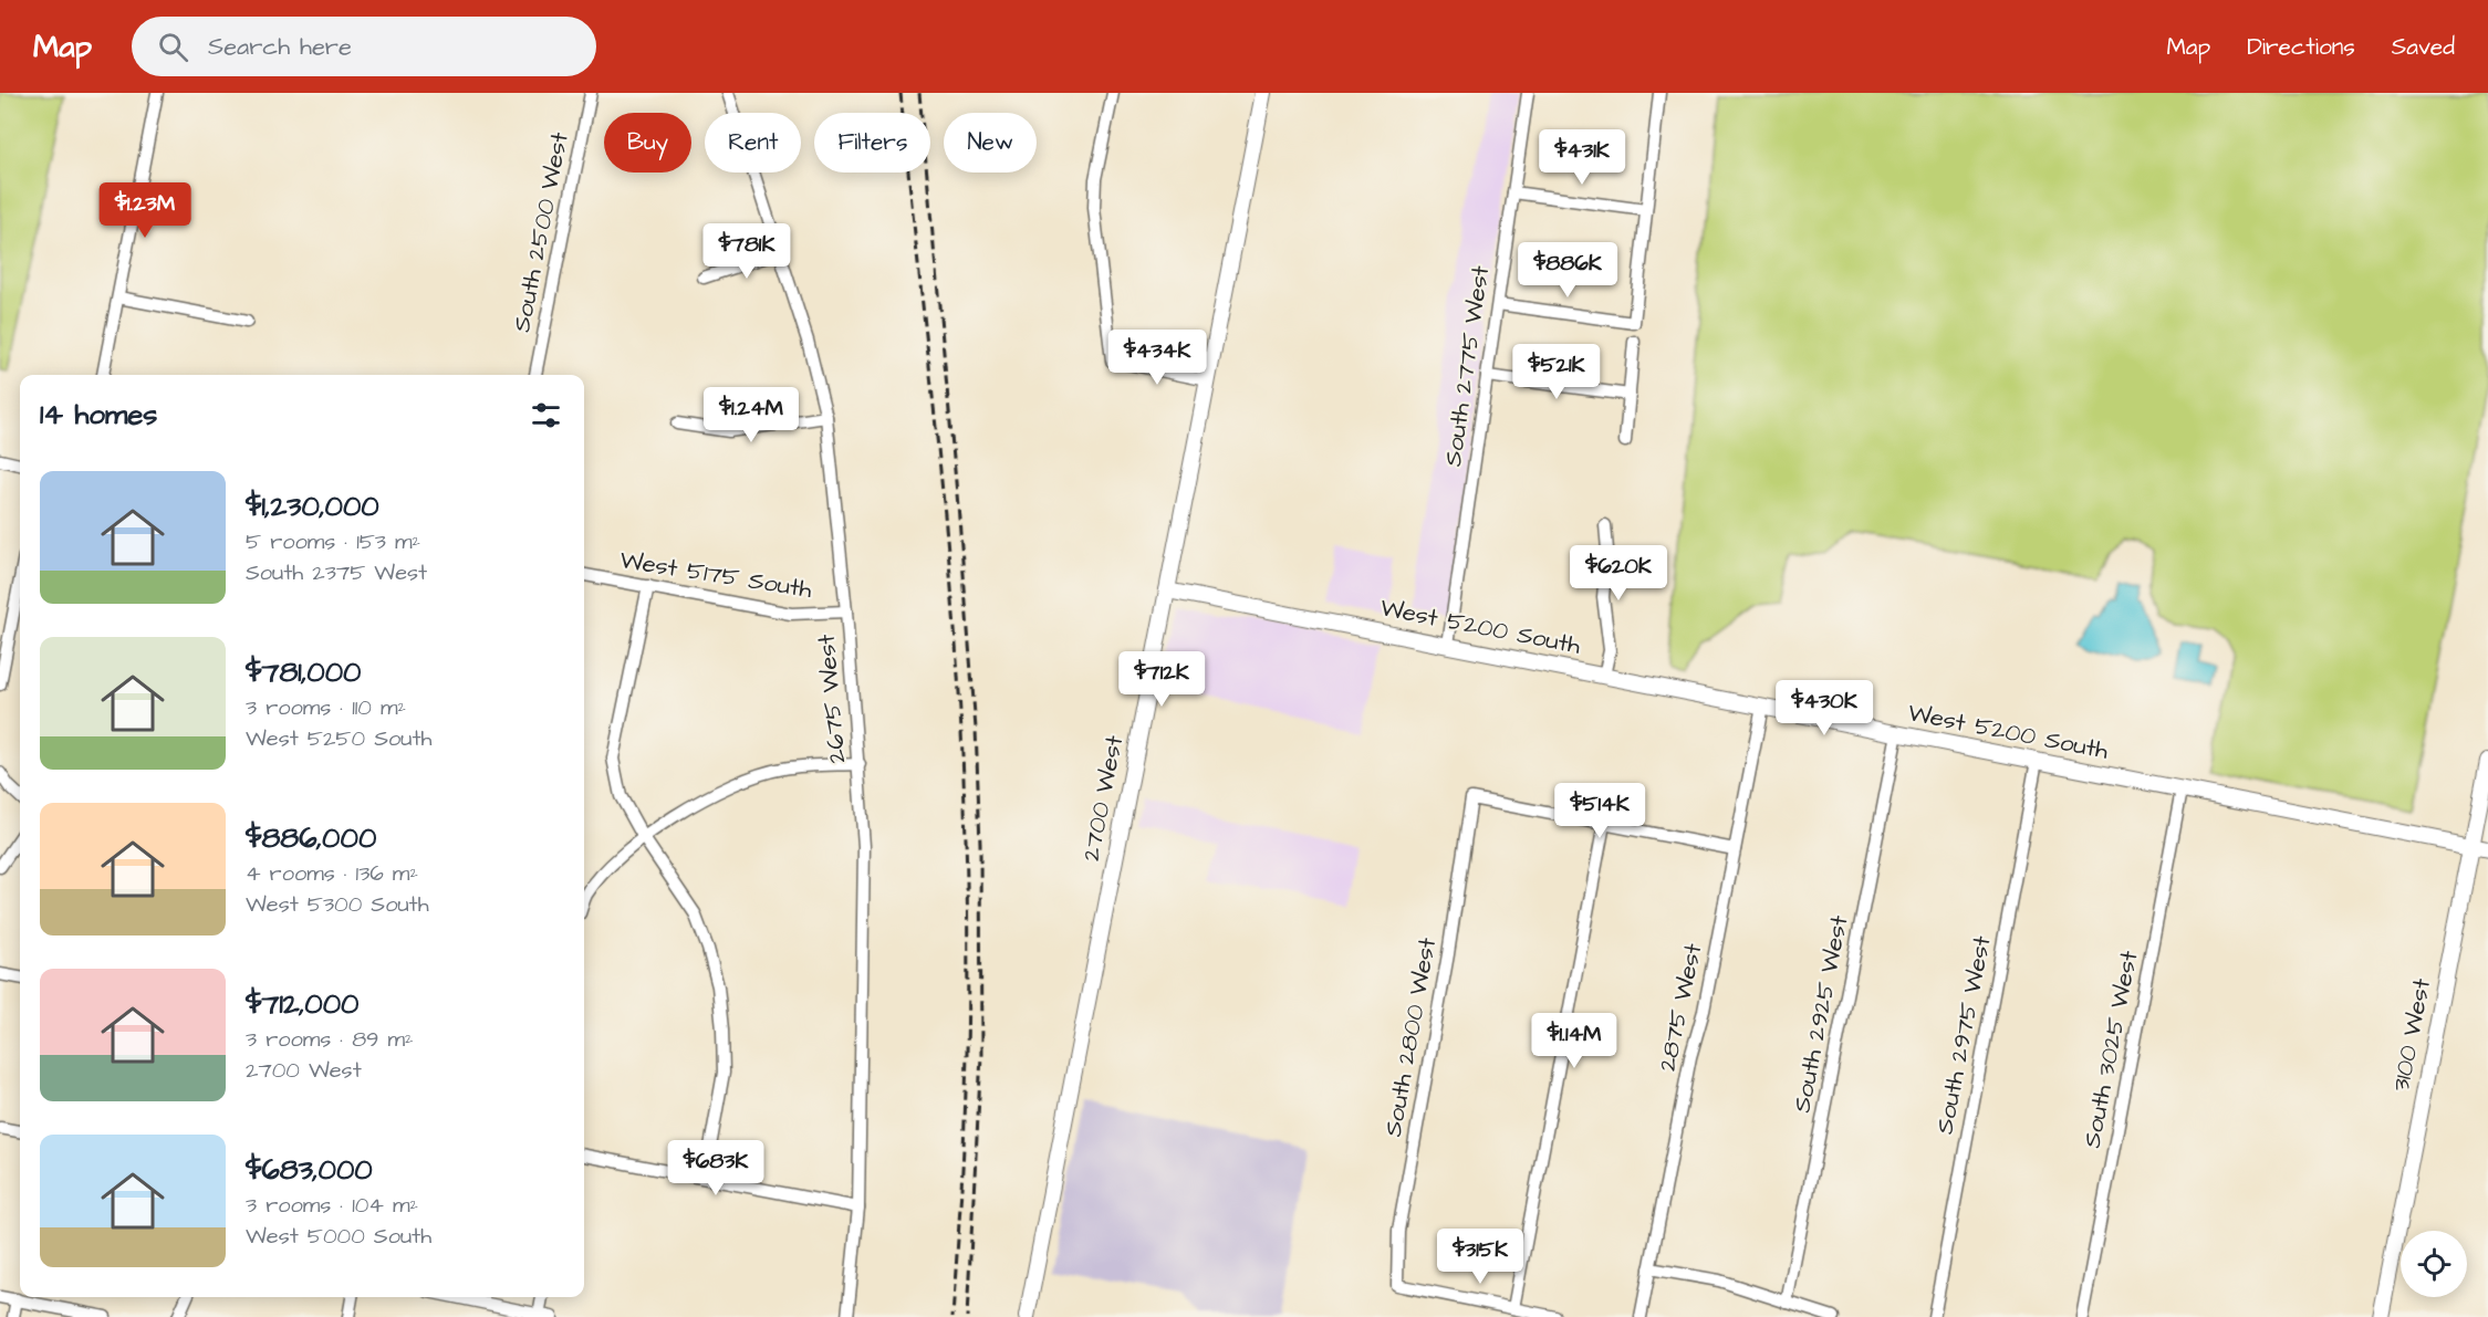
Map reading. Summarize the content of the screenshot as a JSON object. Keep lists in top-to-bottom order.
{
  "streets": {
    "street": [
      "South 2500 West",
      "South 2775 West",
      "West 5175 South",
      "West 5200 South",
      "2675 West",
      "2700 West",
      "2875 West",
      "South 2925 West",
      "South 2975 West",
      "3100 West",
      "South 2800 West",
      "South 3025 West"
    ]
  },
  "crossings": [
    ["South 2775 West", "West 5200 South"],
    ["West 5175 South", "2675 West"],
    ["West 5200 South", "2700 West"],
    ["West 5200 South", "2875 West"],
    ["West 5200 South", "South 2925 West"],
    ["West 5200 South", "South 2975 West"],
    ["West 5200 South", "3100 West"],
    ["West 5200 South", "South 3025 West"]
  ],
  "page": {
    "header": "Map",
    "search": "Search here",
    "nav": ["Map", "Directions", "Saved"],
    "chip": [
      "Buy",
      "Rent",
      "Filters",
      "New"
    ],
    "price": [
      "$431K",
      "$1.23M",
      "$781K",
      "$886K",
      "$434K",
      "$521K",
      "$1.24M",
      "$620K",
      "$712K",
      "$430K",
      "$514K",
      "$1.14M",
      "$683K",
      "$315K"
    ],
    "heading": "14 homes",
    "list": [
      {
        "name": "$1,230,000",
        "note": "5 rooms · 153 m² · South 2375 West"
      },
      {
        "name": "$781,000",
        "note": "3 rooms · 110 m² · West 5250 South"
      },
      {
        "name": "$886,000",
        "note": "4 rooms · 136 m² · West 5300 South"
      },
      {
        "name": "$712,000",
        "note": "3 rooms · 89 m² · 2700 West"
      },
      {
        "name": "$683,000",
        "note": "3 rooms · 104 m² · West 5000 South"
      }
    ]
  }
}
